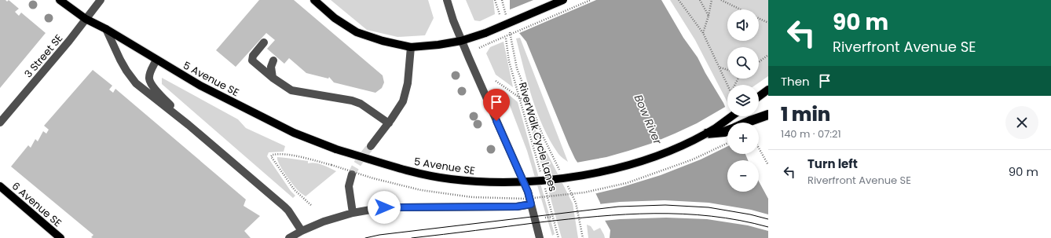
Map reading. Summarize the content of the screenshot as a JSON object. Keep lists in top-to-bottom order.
{
  "streets": {
    "main road": ["5 Avenue SE", "6 Avenue SE"],
    "street": ["3 Street SE"],
    "path": ["RiverWalk Cycle Lanes"]
  },
  "crossings": [
    ["3 Street SE", "5 Avenue SE"]
  ],
  "water": ["Bow River"],
  "page": {
    "turn": ["90 m", "Riverfront Avenue SE"],
    "map_buttons": ["+", "−"],
    "then": "Then",
    "heading": ["1 min", "140 m · 07:21"],
    "list": [
      {
        "name": "Turn left",
        "note": "Riverfront Avenue SE",
        "value": "90 m"
      }
    ]
  }
}
